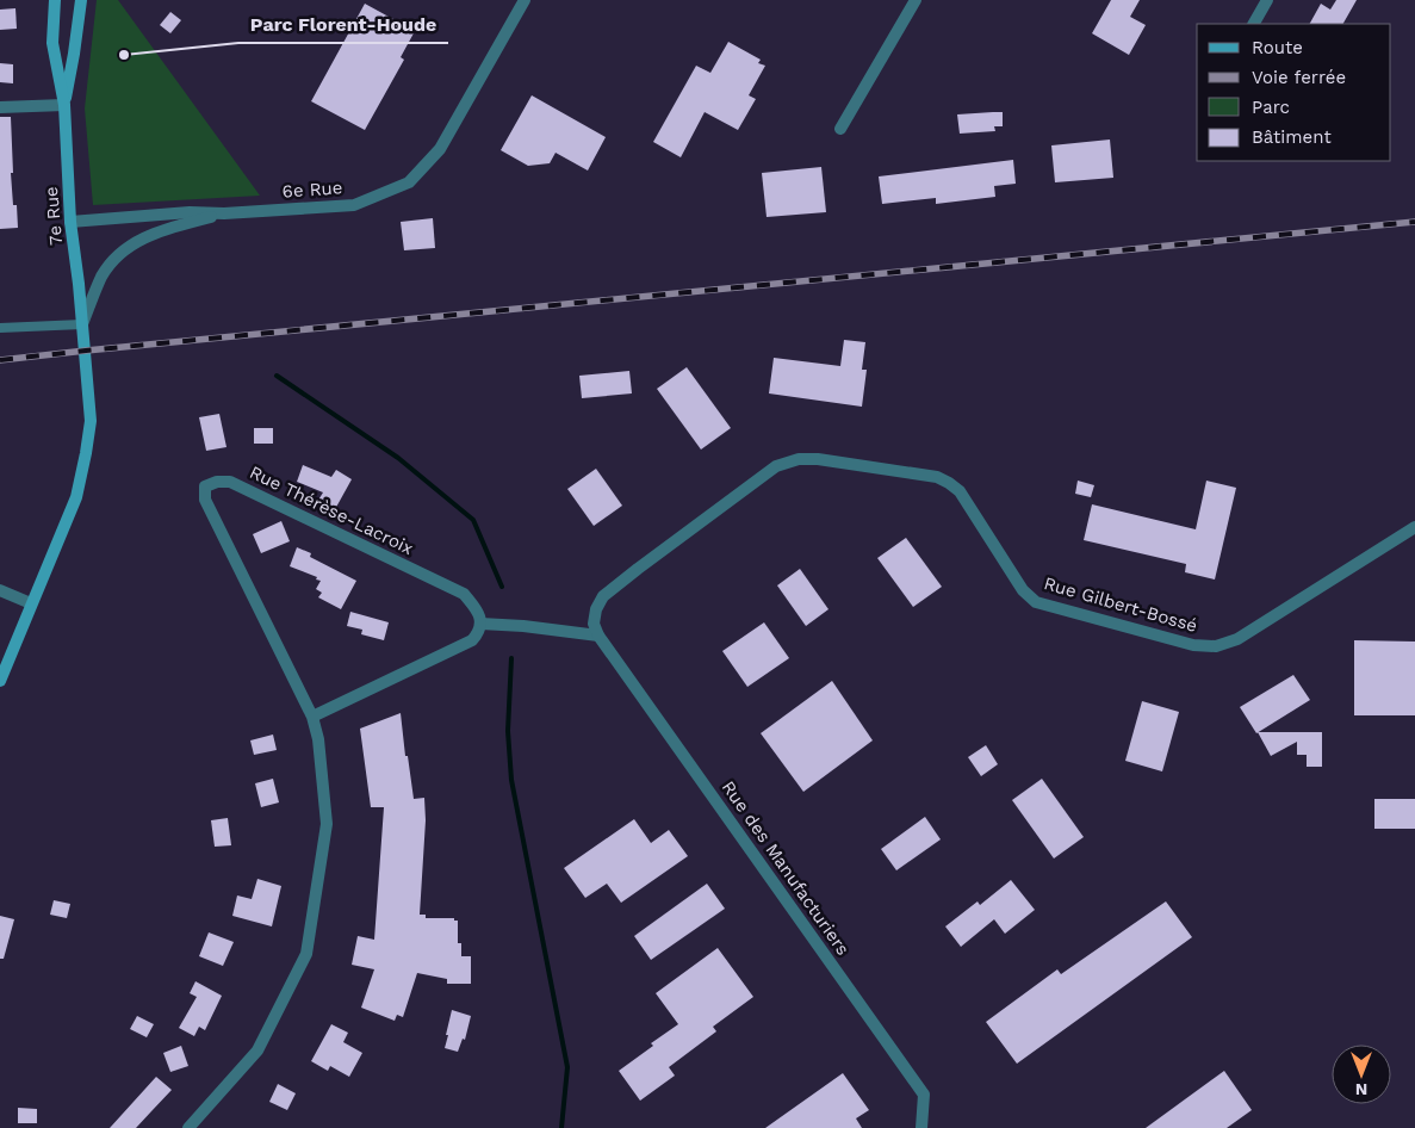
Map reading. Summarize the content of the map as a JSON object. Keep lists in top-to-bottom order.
{
  "streets": {
    "main road": ["7e Rue"],
    "street": [
      "6e Rue",
      "Rue Thérèse-Lacroix",
      "Rue Gilbert-Bossé",
      "Rue des Manufacturiers"
    ]
  },
  "crossings": [
    ["6e Rue", "7e Rue"],
    ["Rue Gilbert-Bossé", "Rue des Manufacturiers"]
  ],
  "places": ["Parc Florent-Houde"],
  "legend": [
    "Route",
    "Voie ferrée",
    "Parc",
    "Bâtiment"
  ],
  "north": "bottom"
}
